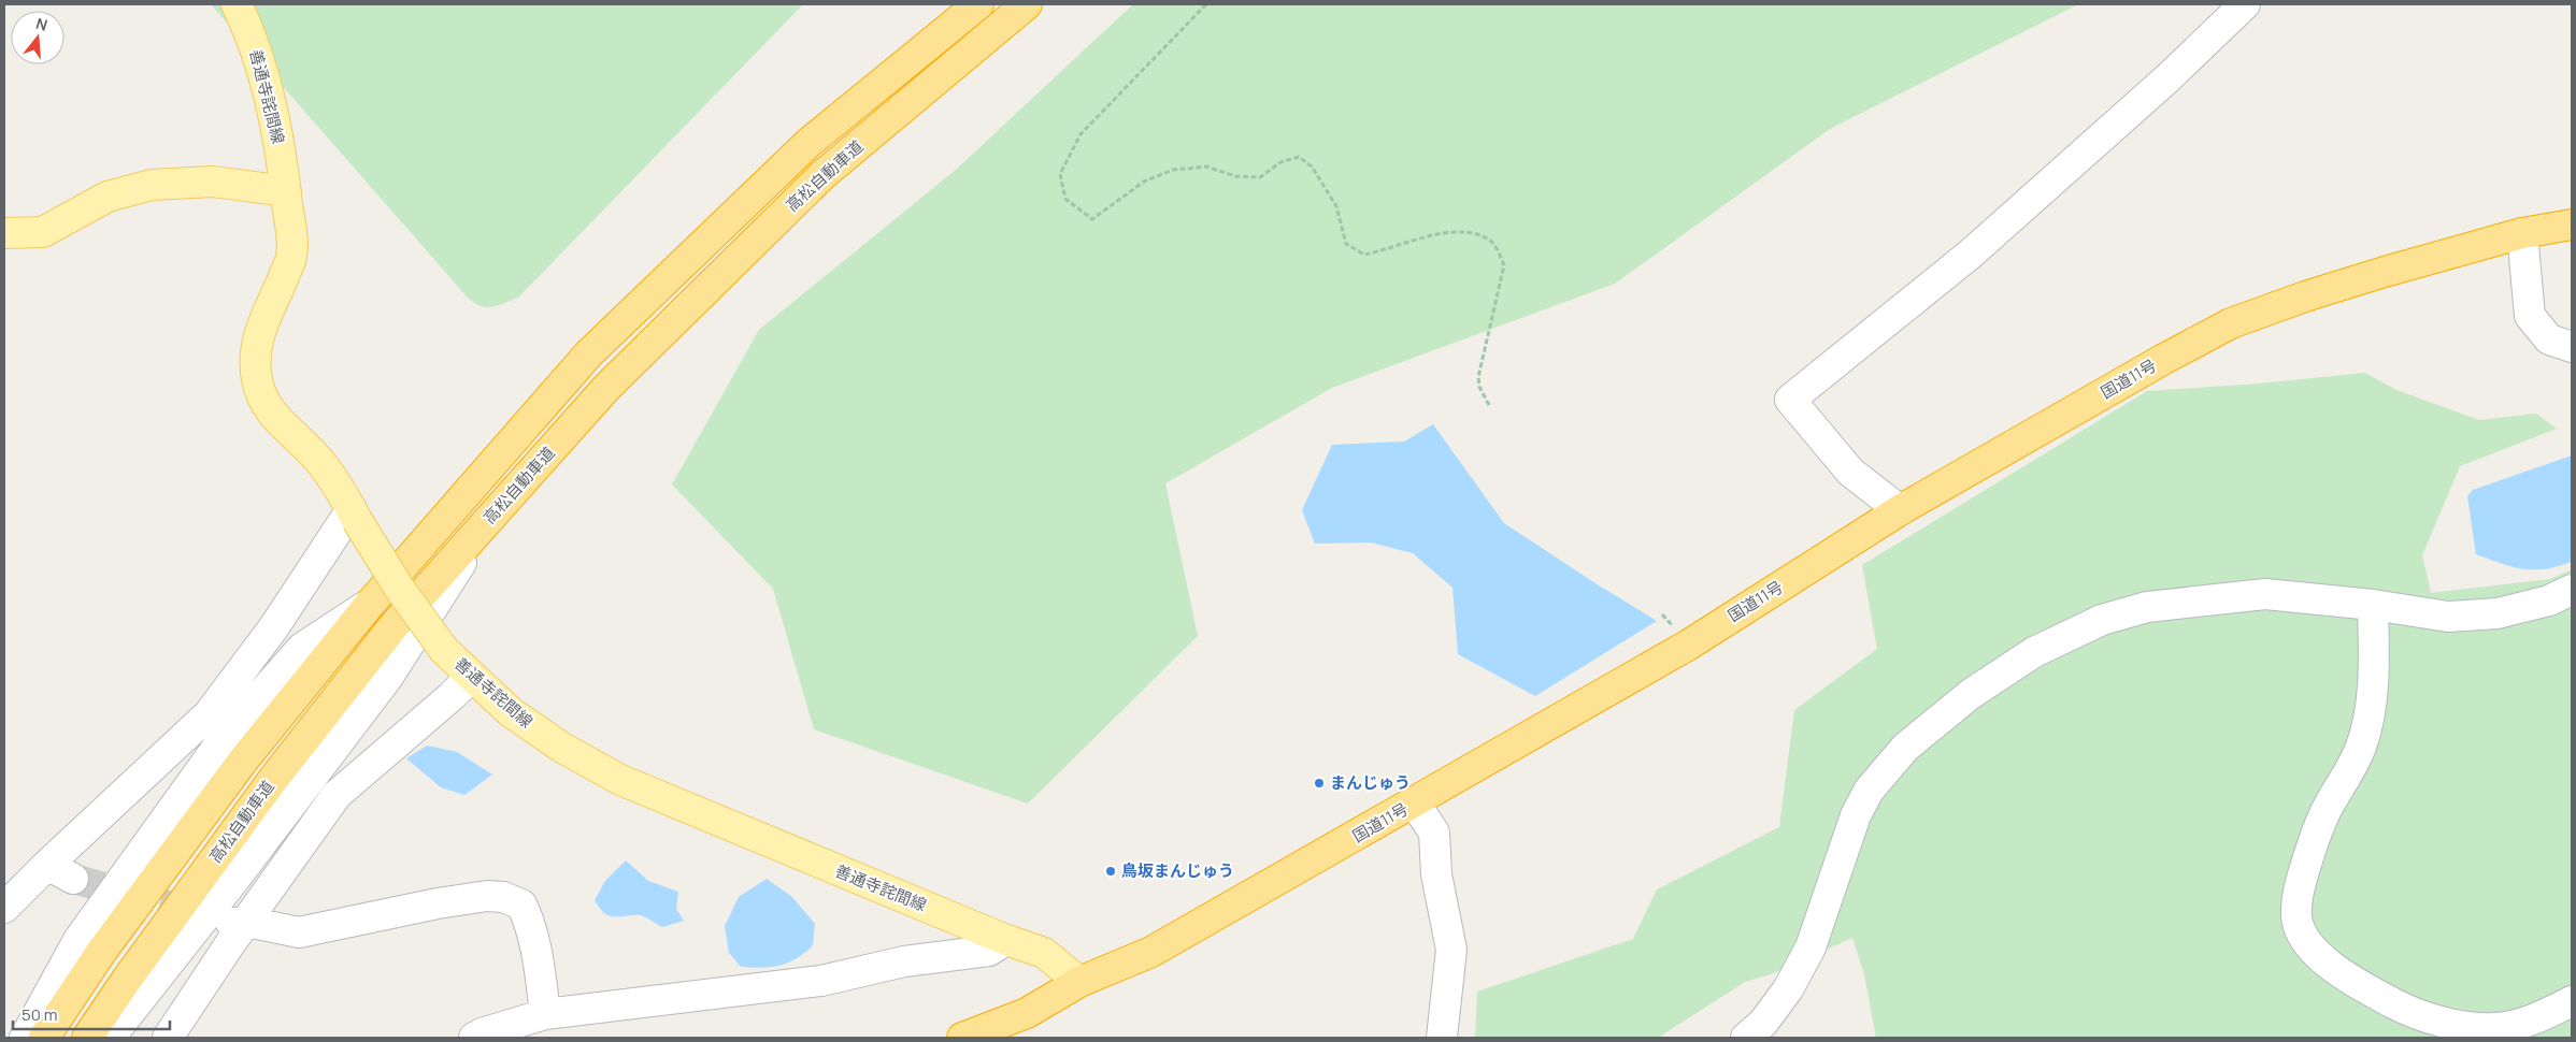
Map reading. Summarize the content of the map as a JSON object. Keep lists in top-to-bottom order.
{
  "streets": {
    "highway": ["高松自動車道", "国道11号"],
    "main road": ["善通寺詫間線"]
  },
  "crossings": [
    ["善通寺詫間線", "国道11号"]
  ],
  "places": ["まんじゅう", "鳥坂まんじゅう"],
  "scale_bar": "50 m",
  "north": "top"
}
